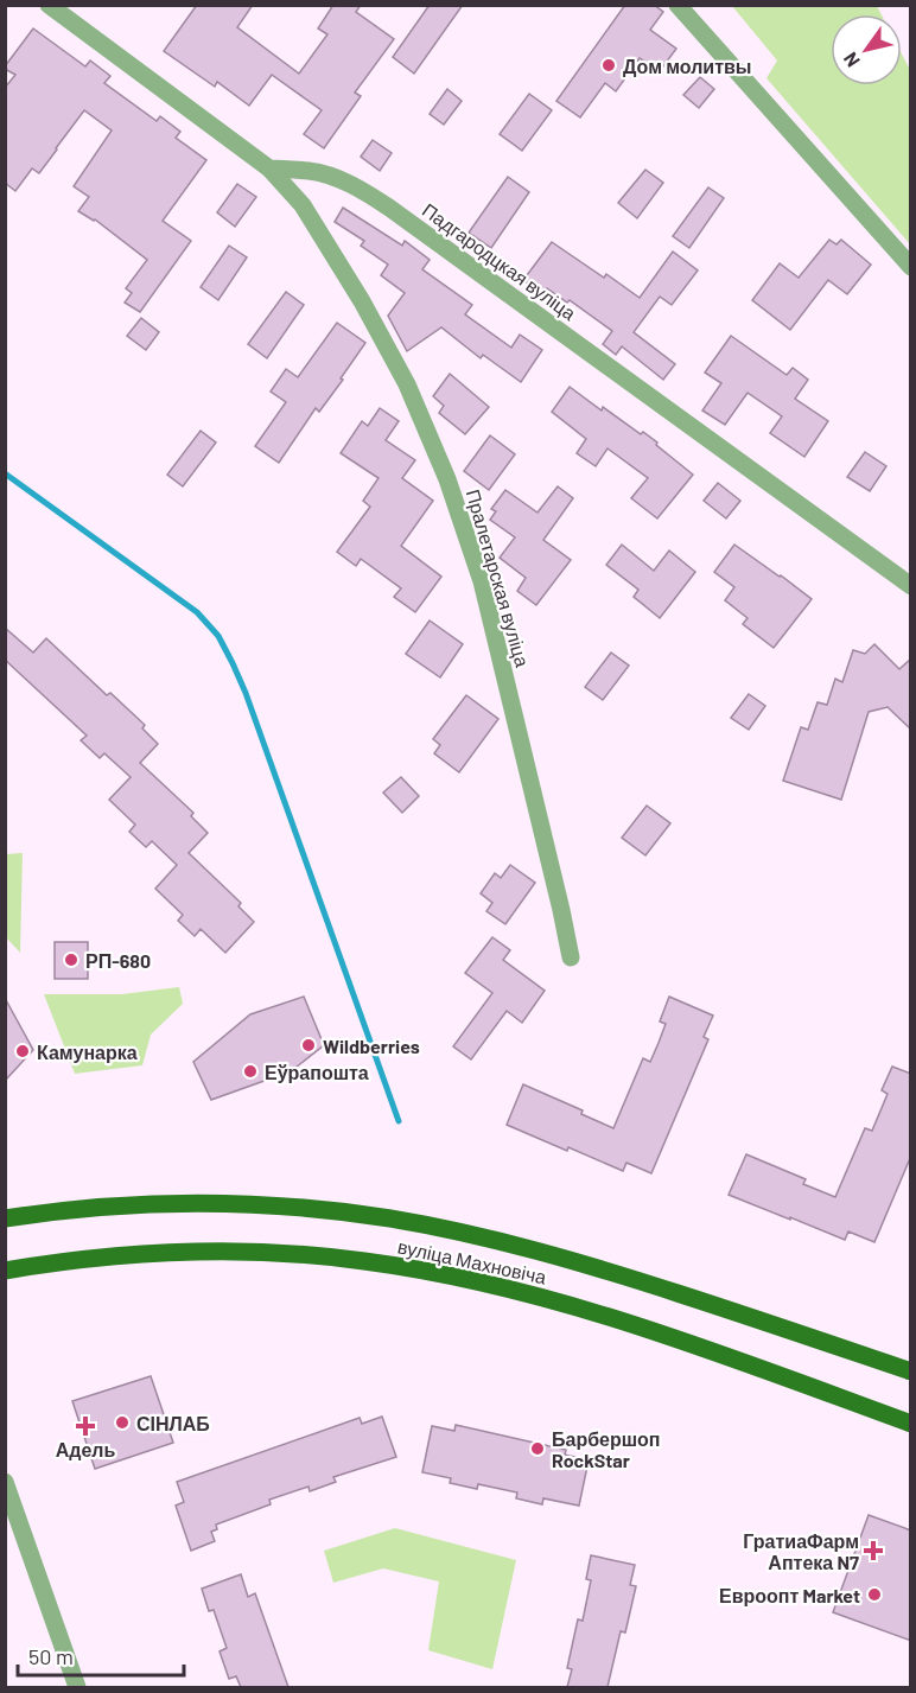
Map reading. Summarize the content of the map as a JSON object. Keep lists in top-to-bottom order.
{
  "streets": {
    "main road": ["вуліца Махновіча"],
    "street": ["Падгародцкая вуліца", "Пралетарская вуліца"]
  },
  "crossings": [
    ["Падгародцкая вуліца", "Пралетарская вуліца"]
  ],
  "places": {
    "other": [
      "Дом молитвы",
      "РП-680",
      "Wildberries",
      "Камунарка",
      "Еўрапошта",
      "СІНЛАБ",
      "Барбершоп RockStar",
      "Евроопт Market"
    ],
    "health": ["Адель", "ГратиаФарм Аптека N7"]
  },
  "scale_bar": "50 m",
  "north": "bottom left"
}
